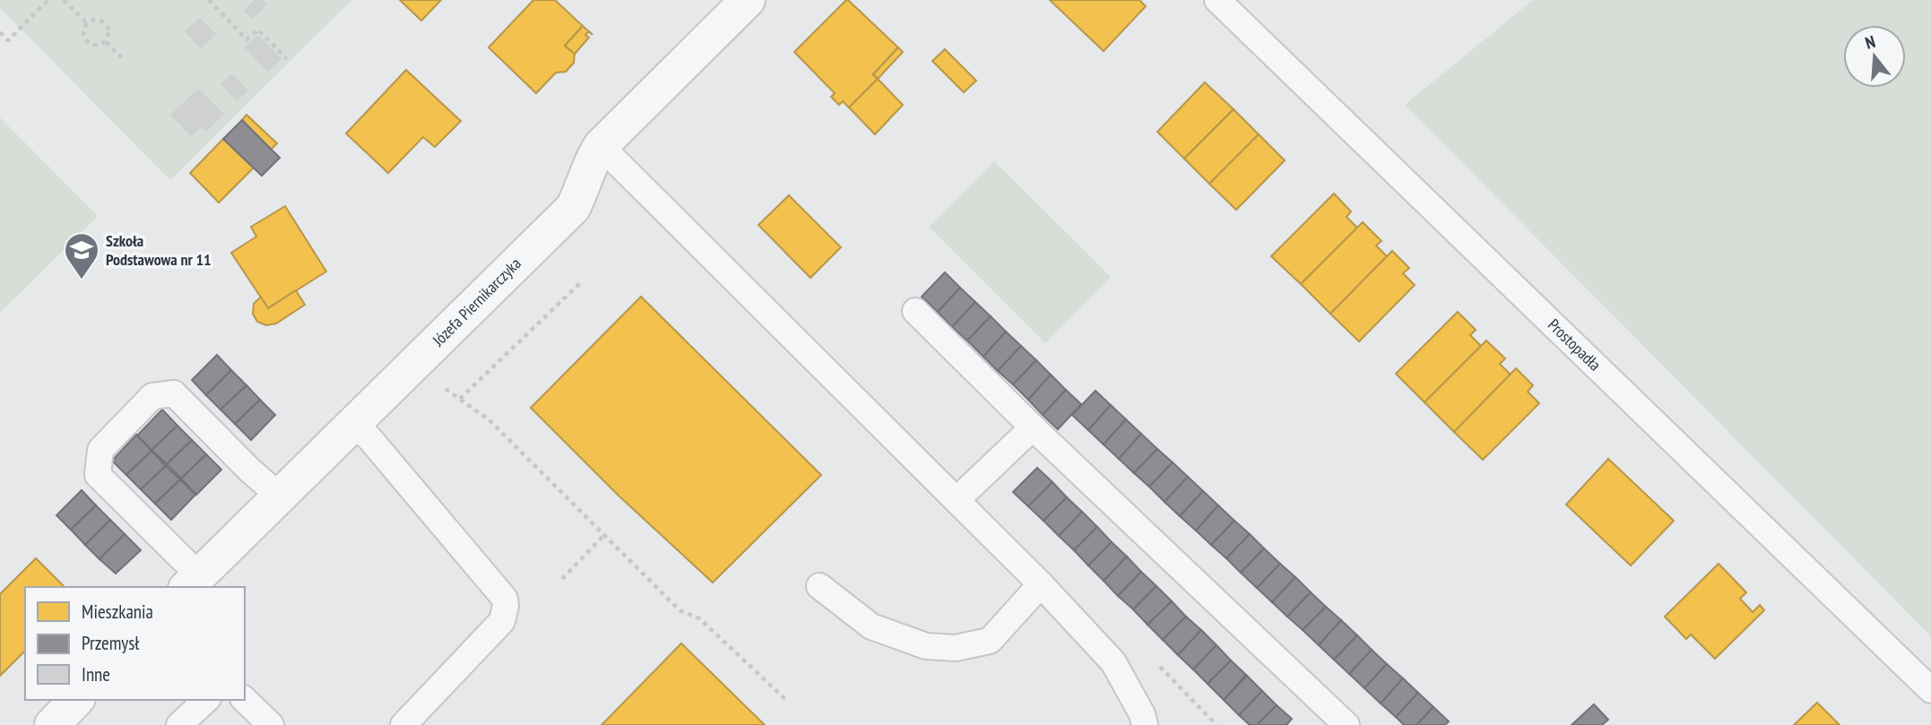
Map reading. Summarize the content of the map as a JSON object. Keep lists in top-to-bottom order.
{
  "streets": {
    "street": ["Józefa Piernikarczyka"],
    "lane": ["Prostopadła"]
  },
  "places": {
    "school or university": ["Szkoła Podstawowa nr 11"]
  },
  "legend": ["Mieszkania", "Przemysł", "Inne"],
  "north": "top"
}
